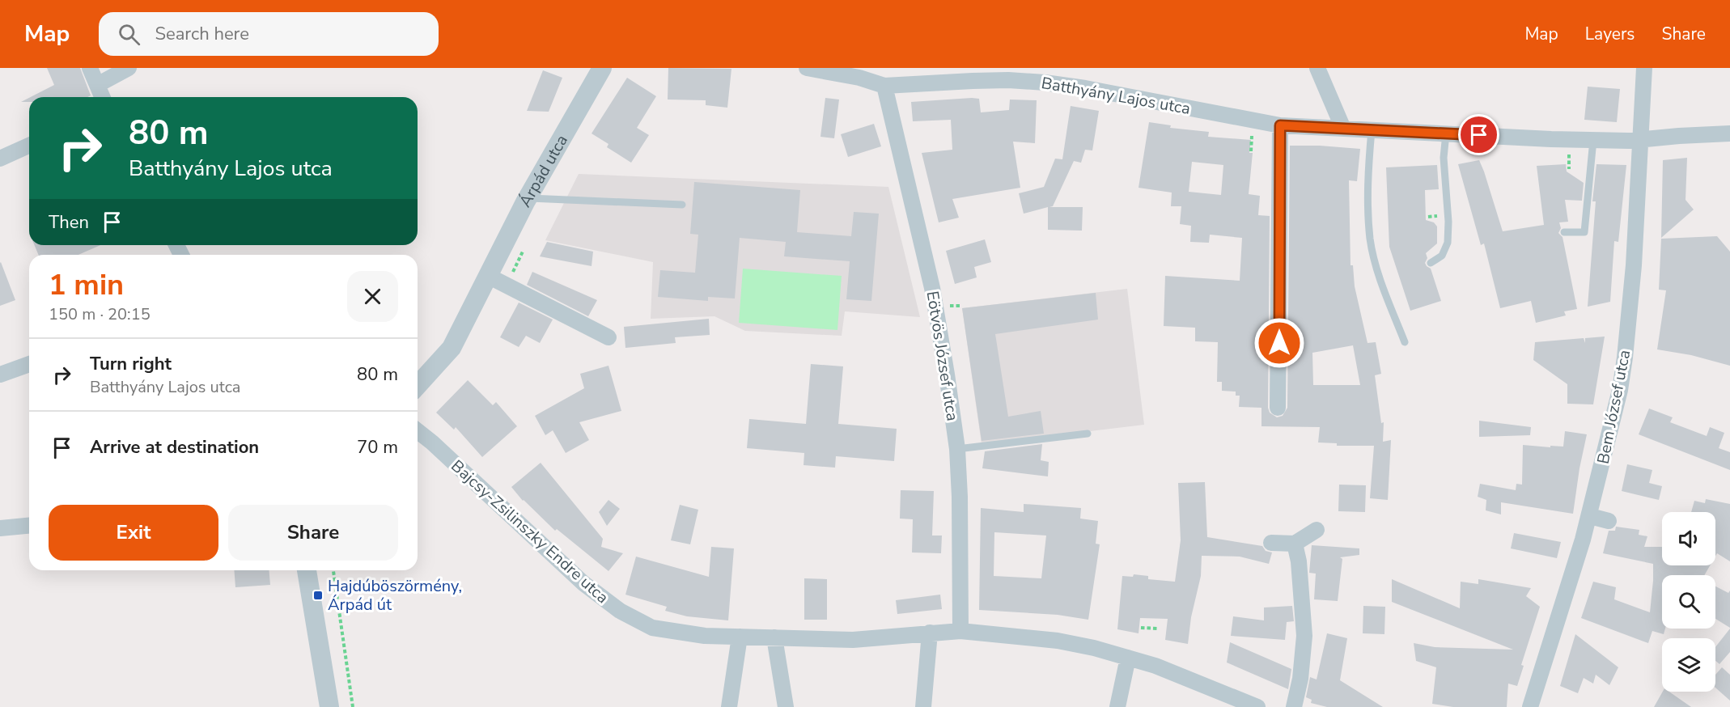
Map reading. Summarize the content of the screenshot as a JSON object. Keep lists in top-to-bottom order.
{
  "streets": {
    "street": [
      "Batthyány Lajos utca",
      "Árpád utca",
      "Eötvös József utca",
      "Bem József utca",
      "Bajcsy-Zsilinszky Endre utca"
    ]
  },
  "crossings": [
    ["Batthyány Lajos utca", "Eötvös József utca"],
    ["Batthyány Lajos utca", "Bem József utca"],
    ["Eötvös József utca", "Bajcsy-Zsilinszky Endre utca"]
  ],
  "places": {
    "transit": ["Hajdúböszörmény, Árpád út"]
  },
  "page": {
    "header": "Map",
    "search": "Search here",
    "nav": ["Map", "Layers", "Share"],
    "turn": ["80 m", "Batthyány Lajos utca"],
    "then": "Then",
    "heading": ["1 min", "150 m · 20:15"],
    "list": [
      {
        "name": "Turn right",
        "note": "Batthyány Lajos utca",
        "value": "80 m"
      },
      {
        "name": "Arrive at destination",
        "value": "70 m"
      }
    ],
    "buttons": ["Exit", "Share"]
  }
}
